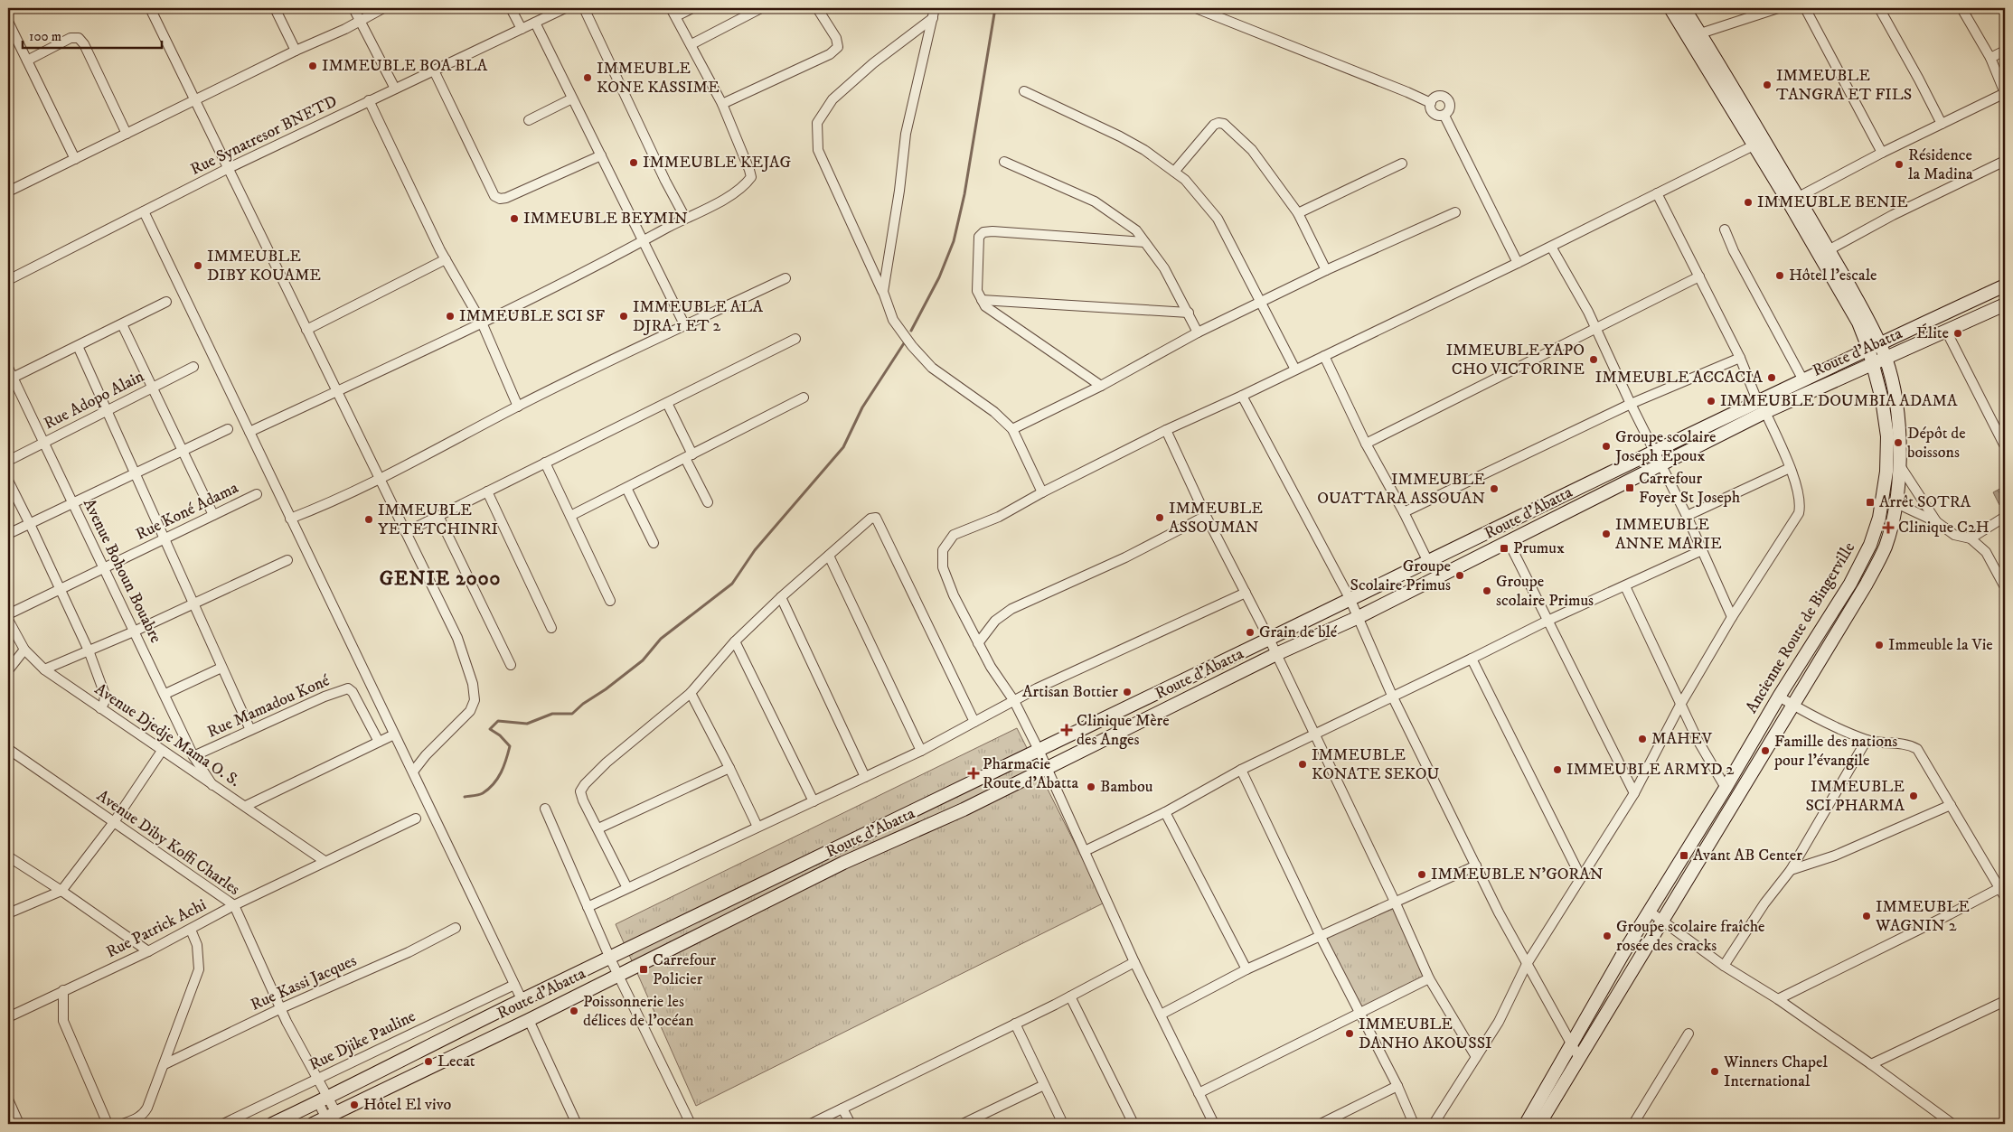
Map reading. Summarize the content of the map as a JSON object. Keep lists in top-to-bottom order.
{
  "streets": {
    "street": [
      "Rue Synatresor BNETD",
      "Route d'Abatta",
      "Rue Adopo Alain",
      "Rue Koné Adama",
      "Avenue Bohoun Bouabre",
      "Ancienne Route de Bingerville",
      "Rue Mamadou Koné",
      "Avenue Djedje Mama O. S.",
      "Avenue Diby Koffi Charles",
      "Rue Patrick Achi",
      "Rue Kassi Jacques",
      "Rue Djike Pauline"
    ]
  },
  "crossings": [
    ["Route d'Abatta", "Ancienne Route de Bingerville"],
    ["Route d'Abatta", "Avenue Diby Koffi Charles"],
    ["Rue Adopo Alain", "Avenue Bohoun Bouabre"],
    ["Rue Koné Adama", "Avenue Bohoun Bouabre"],
    ["Avenue Bohoun Bouabre", "Rue Mamadou Koné"],
    ["Avenue Bohoun Bouabre", "Avenue Djedje Mama O. S."],
    ["Avenue Djedje Mama O. S.", "Rue Patrick Achi"],
    ["Avenue Diby Koffi Charles", "Rue Patrick Achi"],
    ["Avenue Diby Koffi Charles", "Rue Kassi Jacques"],
    ["Avenue Diby Koffi Charles", "Rue Djike Pauline"]
  ],
  "districts": ["GENIE 2000"],
  "places": {
    "other": [
      "IMMEUBLE BOA BLA",
      "IMMEUBLE KONE KASSIME",
      "IMMEUBLE TANGRA ET FILS",
      "IMMEUBLE KEJAG",
      "Résidence la Madina",
      "IMMEUBLE BENIE",
      "IMMEUBLE BEYMIN",
      "IMMEUBLE DIBY KOUAME",
      "Hôtel l'escale",
      "IMMEUBLE SCI SF",
      "IMMEUBLE ALA DJRA 1 ET 2",
      "Élite",
      "IMMEUBLE YAPO CHO VICTORINE",
      "IMMEUBLE ACCACIA",
      "IMMEUBLE DOUMBIA ADAMA",
      "Dépôt de boissons",
      "Groupe scolaire Joseph Epoux",
      "IMMEUBLE OUATTARA ASSOUAN",
      "IMMEUBLE ASSOUMAN",
      "IMMEUBLE YETETCHINRI",
      "IMMEUBLE ANNE MARIE",
      "Groupe Scolaire Primus",
      "Groupe scolaire Primus",
      "Grain de blé",
      "Immeuble la Vie",
      "Artisan Bottier",
      "MAHEV",
      "Famille des nations pour l'évangile",
      "IMMEUBLE KONATE SEKOU",
      "IMMEUBLE ARMYD 2",
      "Bambou",
      "IMMEUBLE SCI PHARMA",
      "IMMEUBLE N'GORAN",
      "IMMEUBLE WAGNIN 2",
      "Groupe scolaire fraîche rosée des cracks",
      "Poissonnerie les délices de l'océan",
      "IMMEUBLE DANHO AKOUSSI",
      "Lecat",
      "Winners Chapel International",
      "Hôtel El vivo"
    ],
    "transit": [
      "Carrefour Foyer St Joseph",
      "Arrêt SOTRA",
      "Prumux",
      "Avant AB Center",
      "Carrefour Policier"
    ],
    "health": ["Clinique C2H", "Clinique Mère des Anges", "Pharmacie Route d’Abatta"]
  },
  "scale_bar": "100 m"
}
